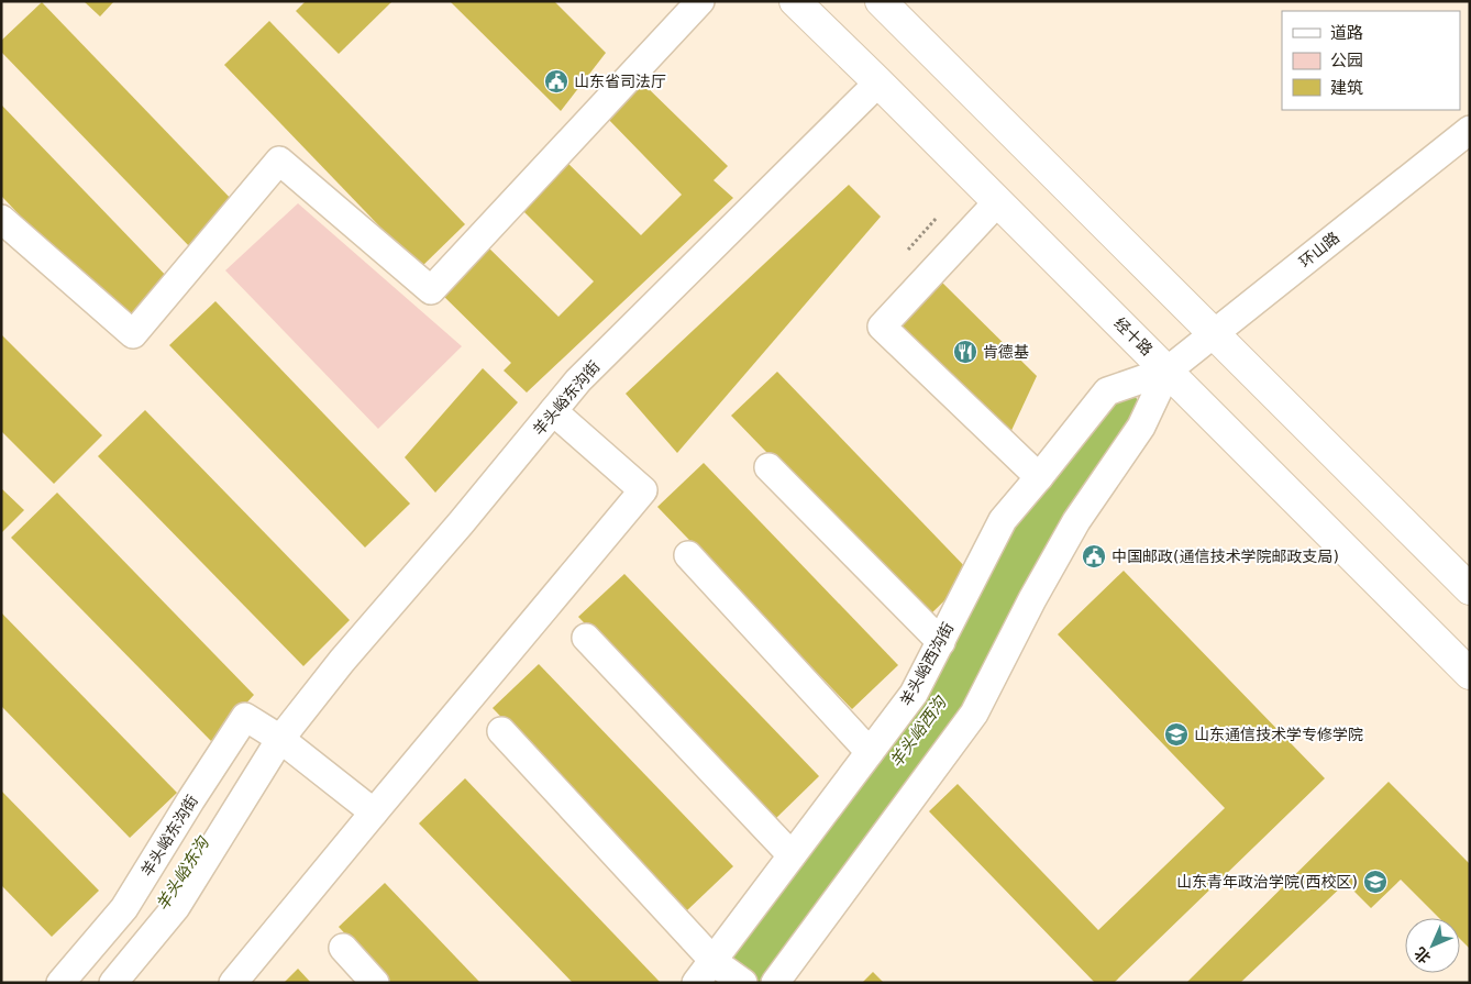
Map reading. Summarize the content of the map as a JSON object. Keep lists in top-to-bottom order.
{
  "streets": {
    "highway": ["经十路"],
    "street": ["环山路", "羊头峪东沟街", "羊头峪西沟街"]
  },
  "crossings": [
    ["环山路", "经十路"],
    ["环山路", "羊头峪西沟街"],
    ["经十路", "羊头峪东沟街"],
    ["经十路", "羊头峪西沟街"]
  ],
  "water": ["羊头峪西沟", "羊头峪东沟"],
  "places": {
    "public building": ["山东省司法厅", "中国邮政(通信技术学院邮政支局)"],
    "restaurant": ["肯德基"],
    "school or university": ["山东通信技术学专修学院", "山东青年政治学院(西校区)"]
  },
  "legend": ["道路", "公园", "建筑"],
  "north": "bottom left"
}
